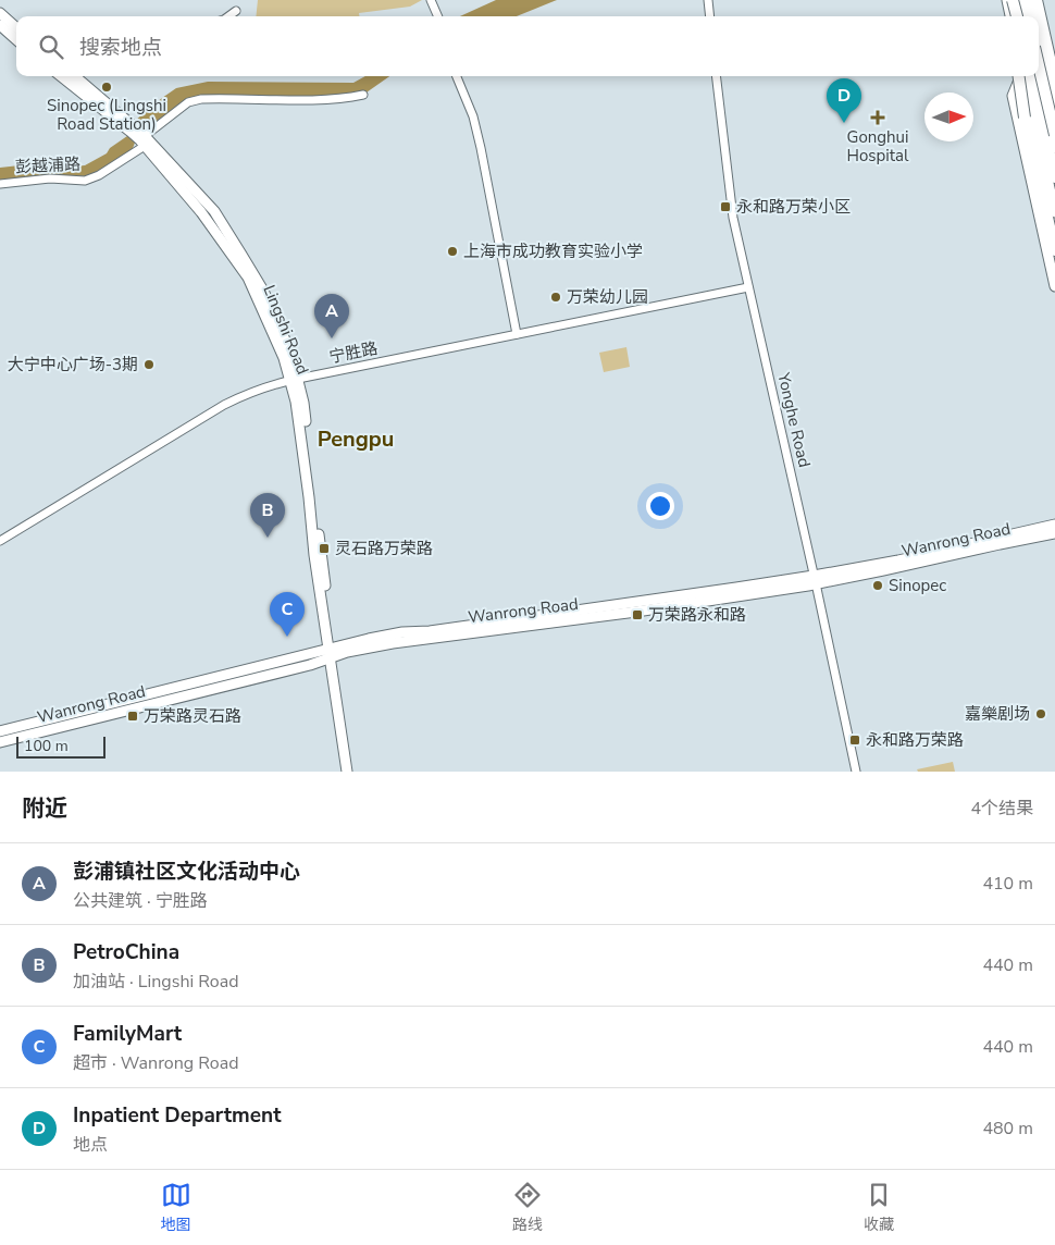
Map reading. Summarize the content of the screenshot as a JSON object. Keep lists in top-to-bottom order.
{
  "streets": {
    "main road": ["Lingshi Road", "Wanrong Road"],
    "street": ["彭越浦路", "宁胜路", "Yonghe Road"]
  },
  "crossings": [
    ["彭越浦路", "Lingshi Road"],
    ["Lingshi Road", "宁胜路"],
    ["Lingshi Road", "Wanrong Road"],
    ["宁胜路", "Yonghe Road"],
    ["Yonghe Road", "Wanrong Road"]
  ],
  "districts": ["Pengpu"],
  "places": {
    "other": [
      "Sinopec (Lingshi Road Station)",
      "上海市成功教育实验小学",
      "万荣幼儿园",
      "大宁中心广场-3期",
      "Sinopec",
      "嘉樂剧场"
    ],
    "health": ["Gonghui Hospital"],
    "transit": [
      "永和路万荣小区",
      "灵石路万荣路",
      "万荣路永和路",
      "万荣路灵石路",
      "永和路万荣路"
    ]
  },
  "scale_bar": "100 m",
  "north": "right",
  "page": {
    "search": "搜索地点",
    "pins": [
      "D",
      "A",
      "B",
      "C"
    ],
    "scale": "100 m",
    "heading": ["附近", "4个结果"],
    "list": [
      {
        "mark": "A",
        "name": "彭浦镇社区文化活动中心",
        "note": "公共建筑 · 宁胜路",
        "value": "410 m"
      },
      {
        "mark": "B",
        "name": "PetroChina",
        "note": "加油站 · Lingshi Road",
        "value": "440 m"
      },
      {
        "mark": "C",
        "name": "FamilyMart",
        "note": "超市 · Wanrong Road",
        "value": "440 m"
      },
      {
        "mark": "D",
        "name": "Inpatient Department",
        "note": "地点",
        "value": "480 m"
      }
    ],
    "nav": ["地图", "路线", "收藏"]
  }
}
